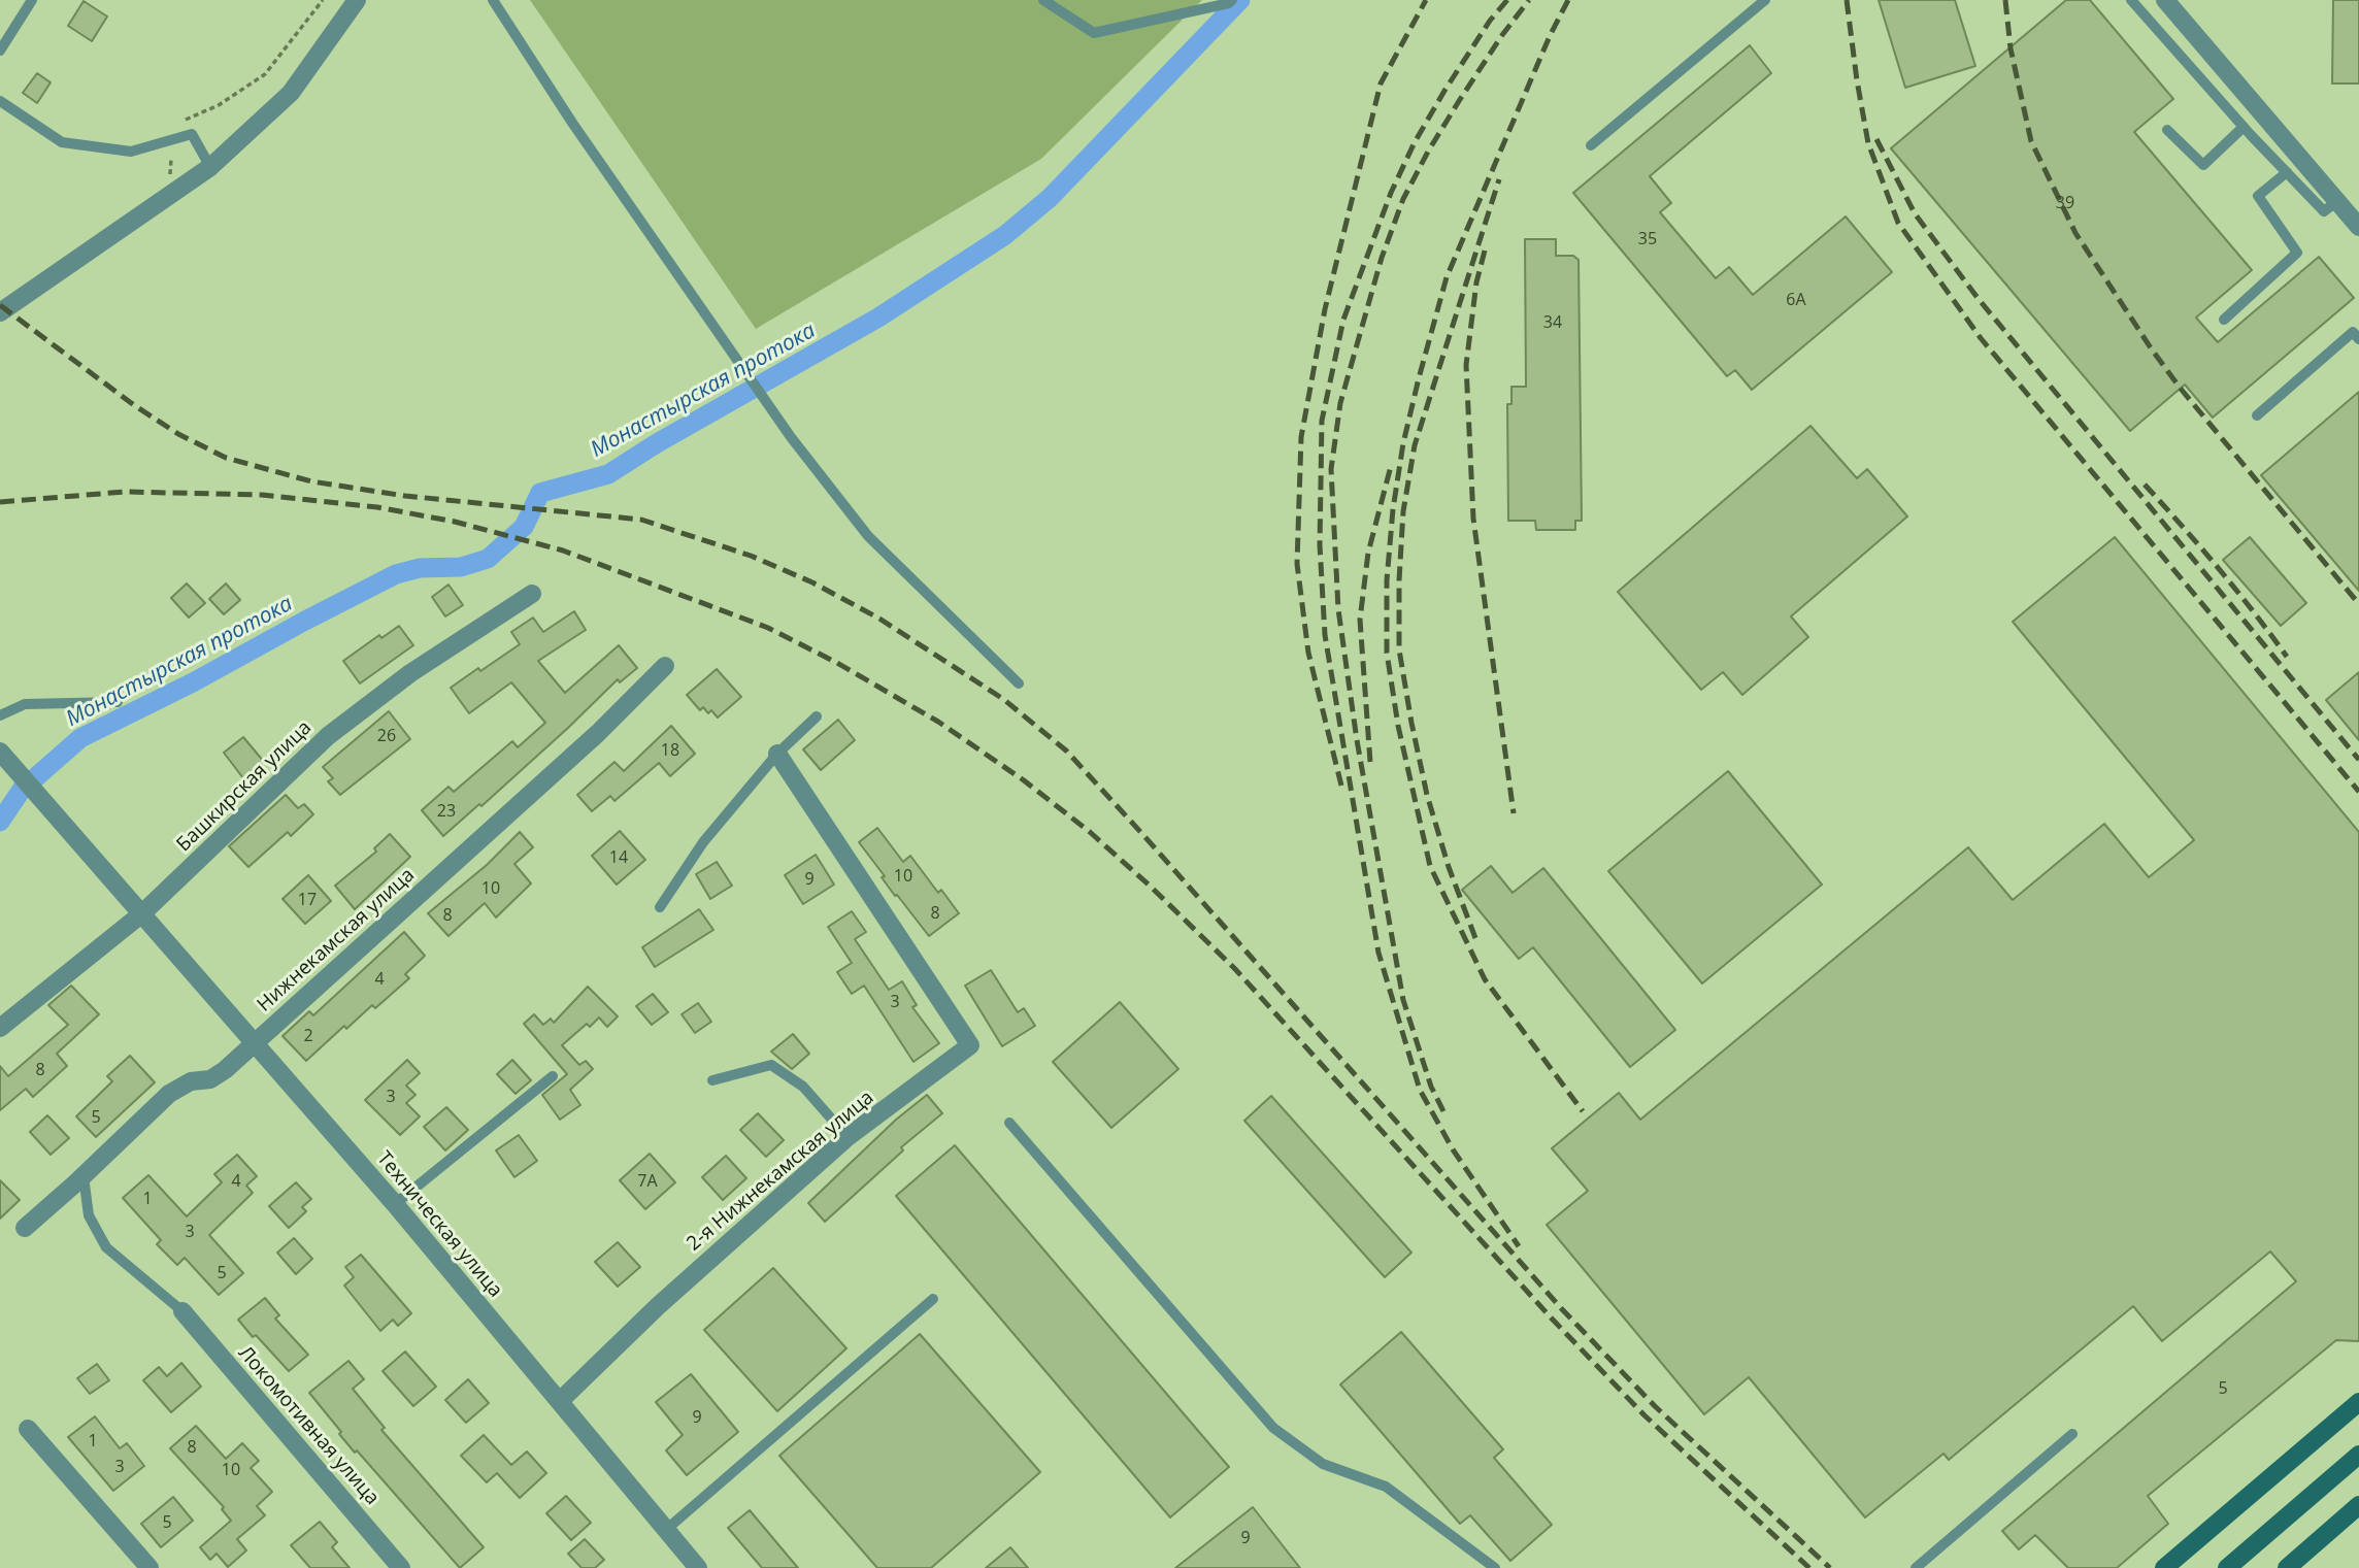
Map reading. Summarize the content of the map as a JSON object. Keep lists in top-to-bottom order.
{
  "streets": {
    "street": [
      "Башкирская улица",
      "Нижнекамская улица",
      "2-я Нижнекамская улица",
      "Техническая улица",
      "Локомотивная улица"
    ]
  },
  "crossings": [
    ["Башкирская улица", "Техническая улица"],
    ["Нижнекамская улица", "Техническая улица"],
    ["2-я Нижнекамская улица", "Техническая улица"]
  ],
  "water": ["Монастырская протока"],
  "house_numbers": [
    "39",
    "35",
    "6А",
    "34",
    "26",
    "18",
    "23",
    "14",
    "10",
    "9",
    "10",
    "17",
    "8",
    "8",
    "4",
    "3",
    "2",
    "8",
    "3",
    "5",
    "4",
    "7А",
    "1",
    "3",
    "5",
    "5",
    "9",
    "1",
    "8",
    "3",
    "10",
    "5",
    "9"
  ]
}
